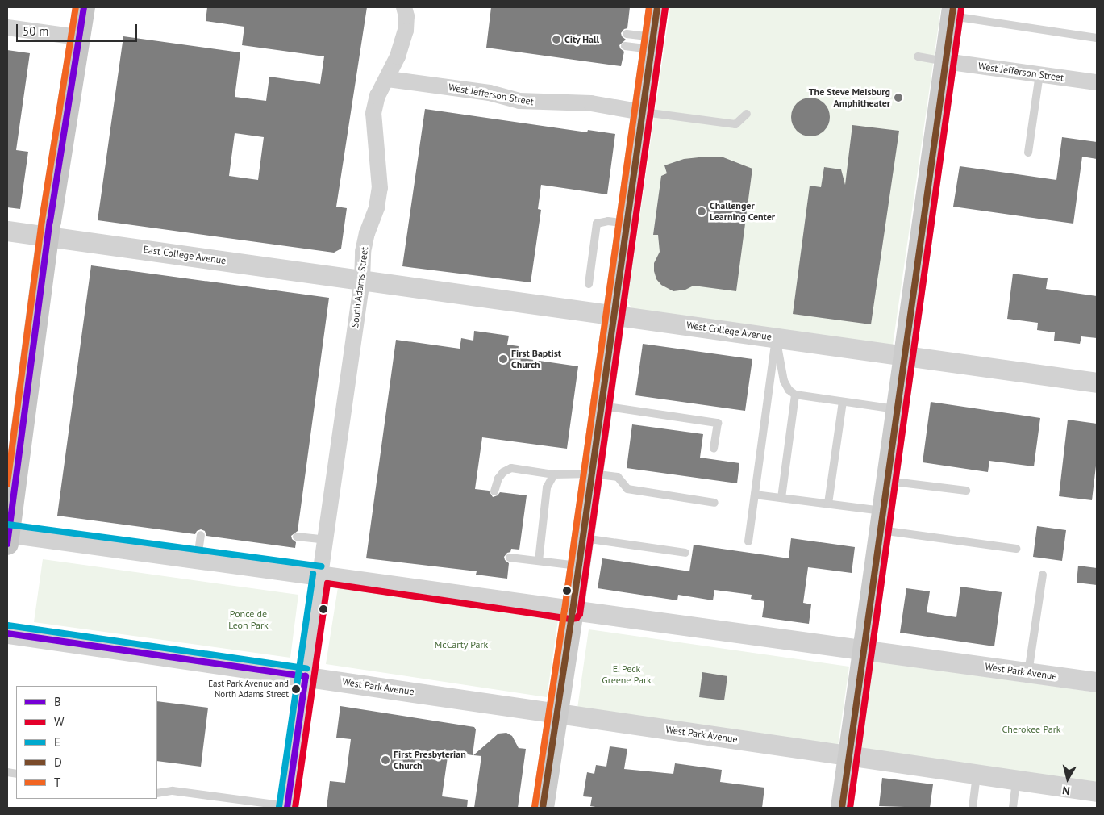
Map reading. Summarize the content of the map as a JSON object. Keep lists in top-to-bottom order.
{
  "streets": {
    "street": [
      "West Jefferson Street",
      "East College Avenue",
      "South Adams Street",
      "West College Avenue",
      "West Park Avenue"
    ]
  },
  "crossings": [
    ["West Jefferson Street", "South Adams Street"],
    ["East College Avenue", "South Adams Street"],
    ["East College Avenue", "West College Avenue"],
    ["South Adams Street", "West College Avenue"],
    ["South Adams Street", "West Park Avenue"]
  ],
  "parks": [
    "Ponce de Leon Park",
    "McCarty Park",
    "E. Peck Greene Park",
    "Cherokee Park"
  ],
  "places": [
    "City Hall",
    "The Steve Meisburg Amphitheater",
    "Challenger Learning Center",
    "First Baptist Church",
    "East Park Avenue and North Adams Street",
    "First Presbyterian Church"
  ],
  "lines": [
    "transit line B",
    "transit line D",
    "transit line T",
    "transit line W",
    "transit line E"
  ],
  "legend": [
    "B",
    "W",
    "E",
    "D",
    "T"
  ],
  "scale_bar": "50 m",
  "north": "bottom"
}
